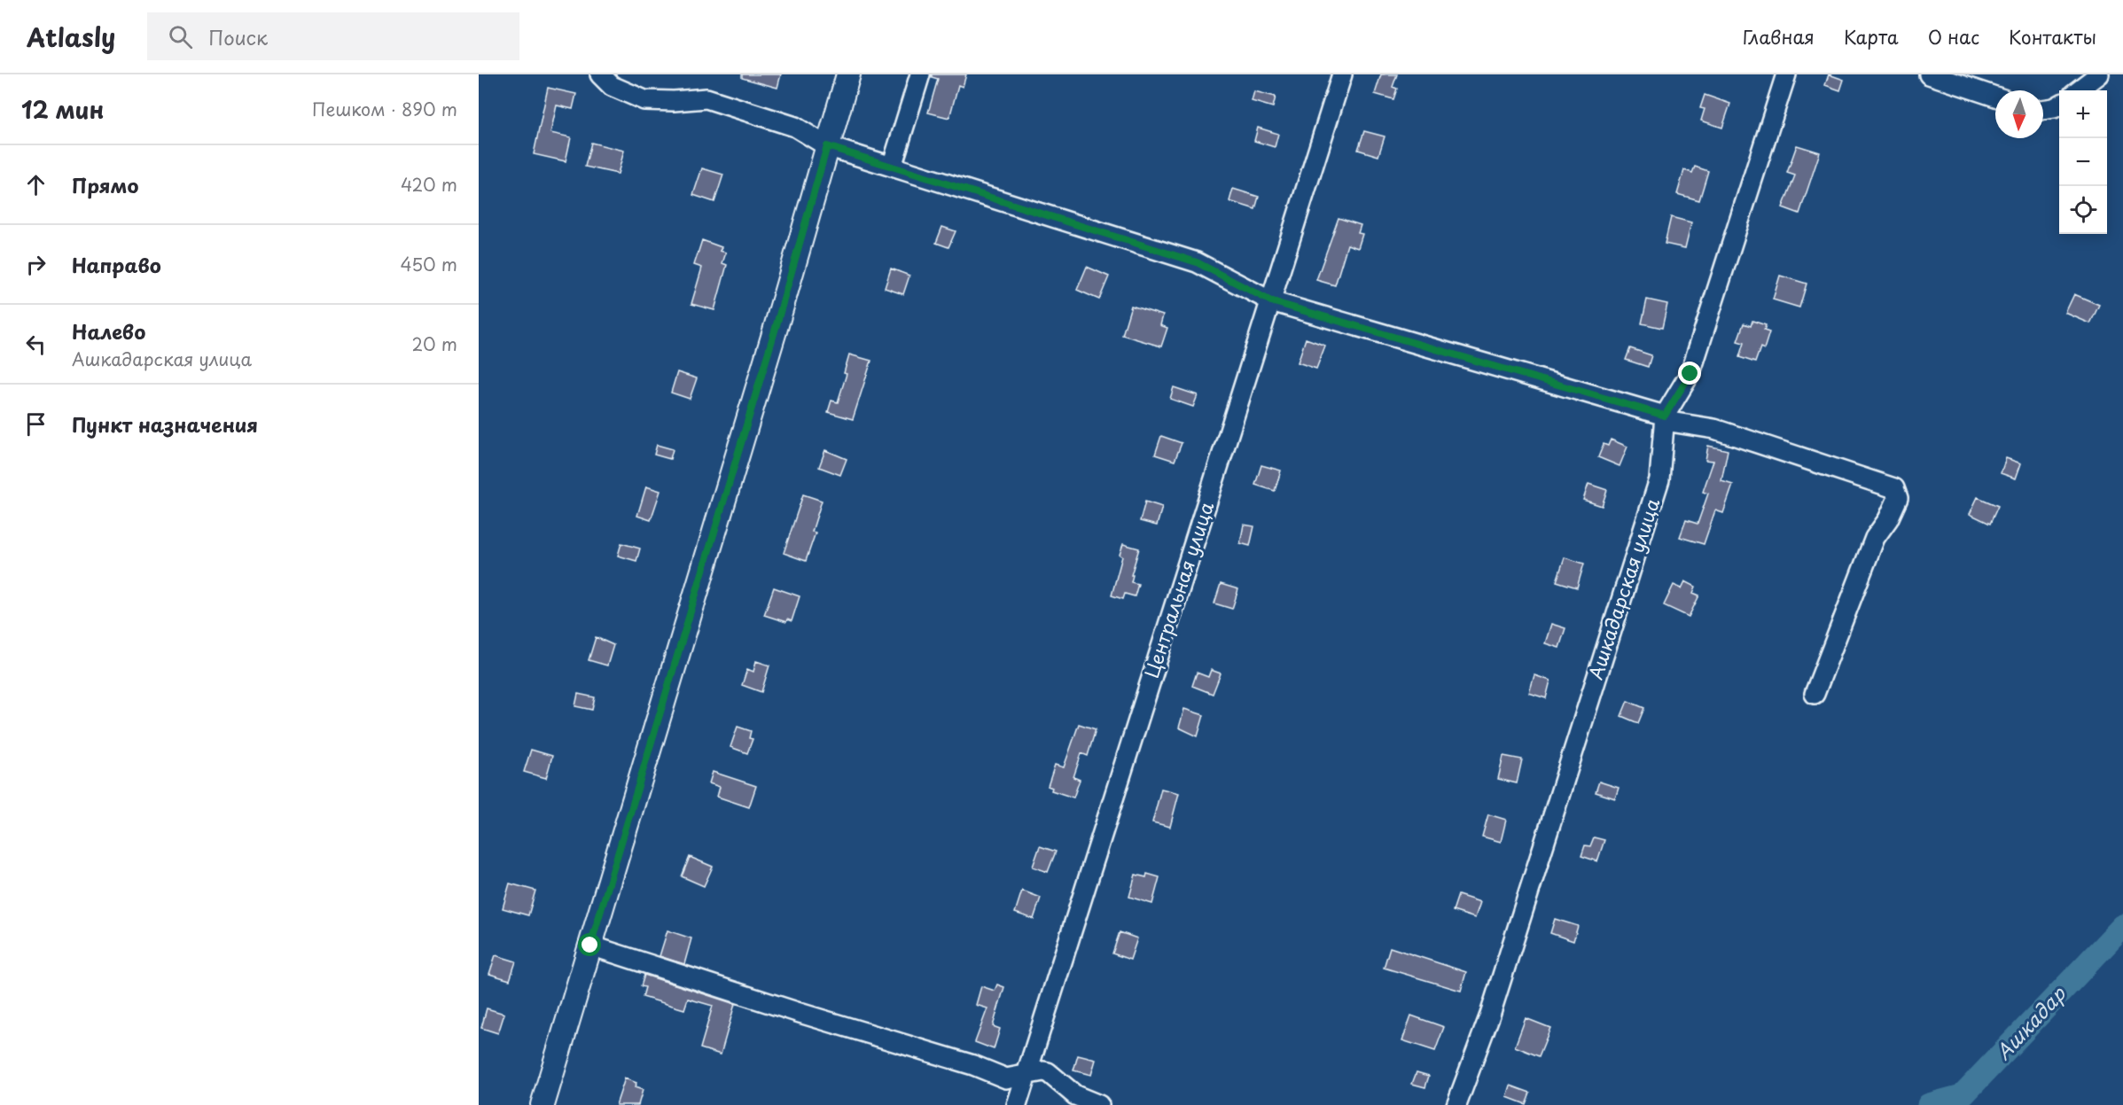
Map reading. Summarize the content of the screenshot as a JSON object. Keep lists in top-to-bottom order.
{
  "streets": {
    "street": ["Ашкадарская улица", "Центральная улица"]
  },
  "water": ["Ашкадар"],
  "north": "bottom",
  "page": {
    "header": "Atlasly",
    "search": "Поиск",
    "nav": [
      "Главная",
      "Карта",
      "О нас",
      "Контакты"
    ],
    "heading": ["12 мин", "Пешком · 890 m"],
    "map_buttons": ["+", "−"],
    "list": [
      ["Прямо", "420 m"],
      ["Направо", "450 m"],
      ["Налево", "Ашкадарская улица", "20 m"],
      "Пункт назначения"
    ]
  }
}
